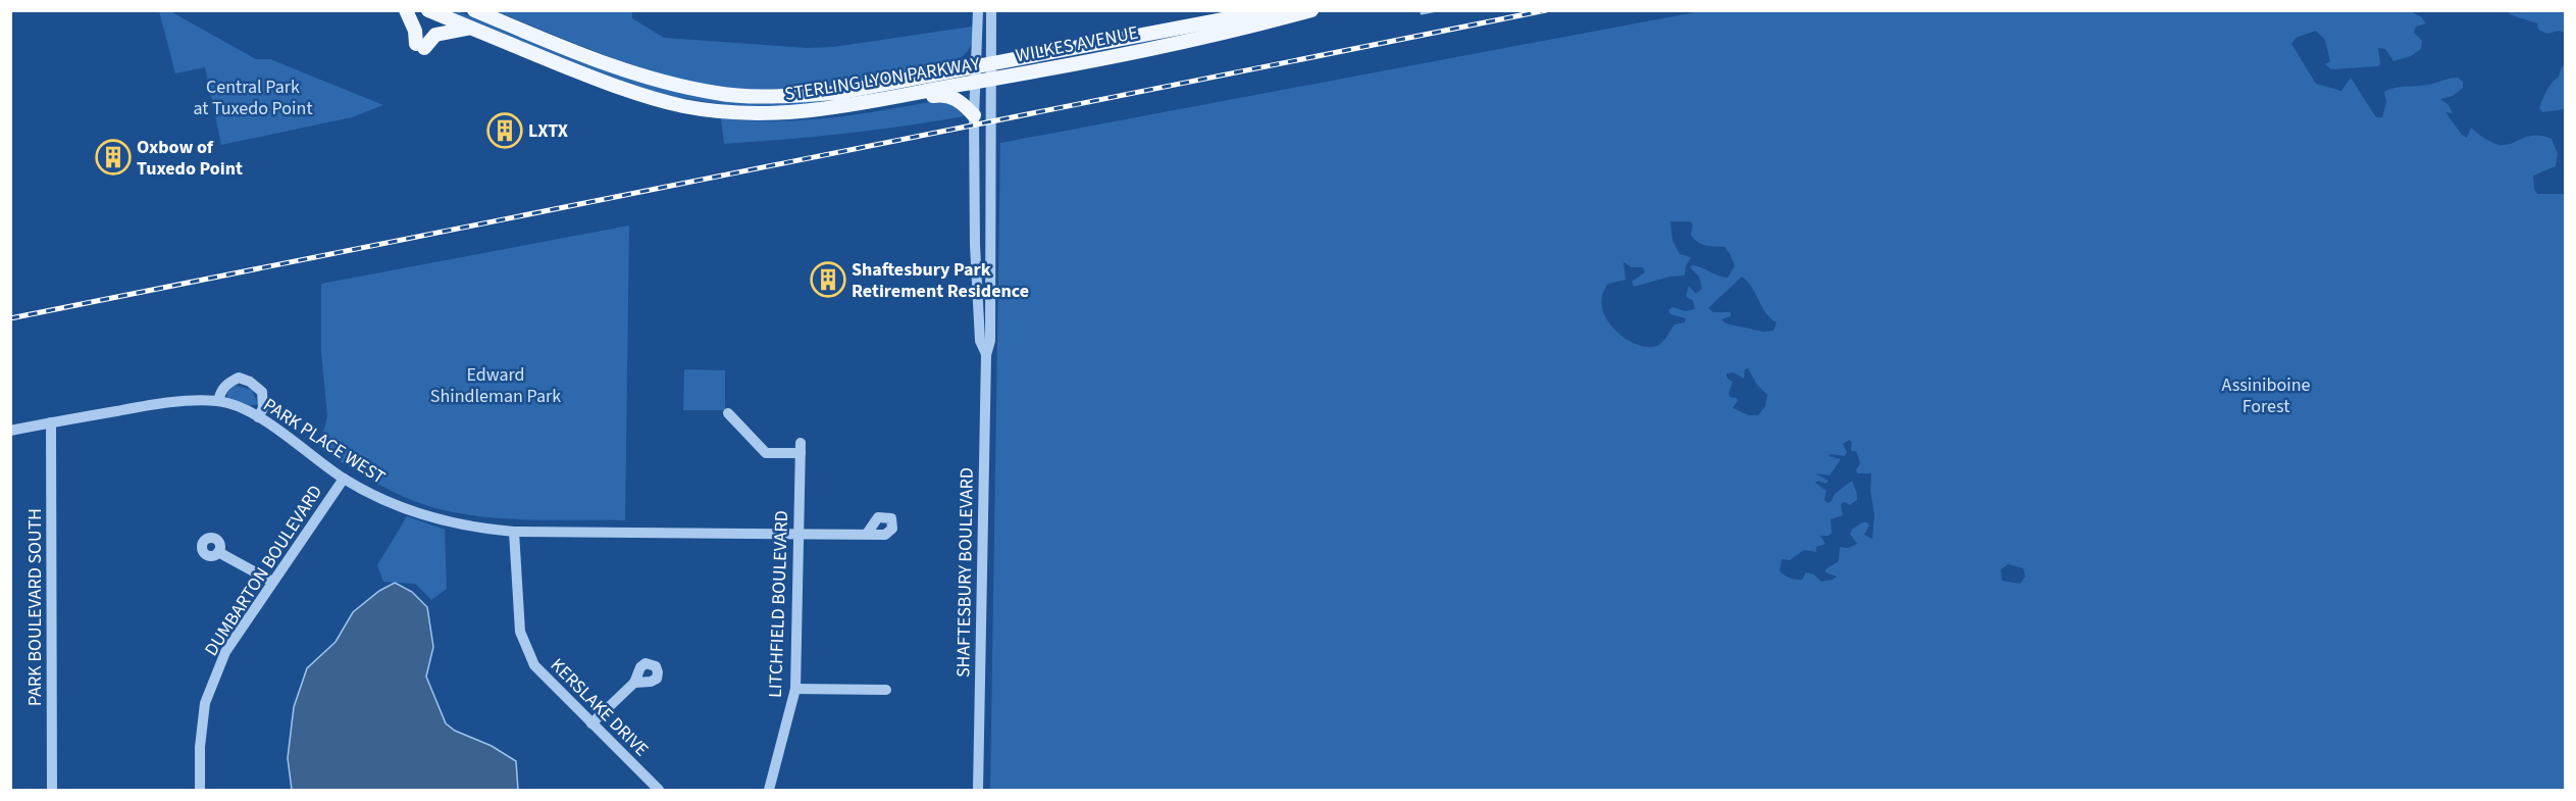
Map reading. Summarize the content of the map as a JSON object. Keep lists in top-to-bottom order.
{
  "streets": {
    "main road": ["WILKES AVENUE", "STERLING LYON PARKWAY"],
    "street": [
      "PARK PLACE WEST",
      "DUMBARTON BOULEVARD",
      "SHAFTESBURY BOULEVARD",
      "LITCHFIELD BOULEVARD",
      "PARK BOULEVARD SOUTH",
      "KERSLAKE DRIVE"
    ]
  },
  "crossings": [
    ["WILKES AVENUE", "STERLING LYON PARKWAY"],
    ["WILKES AVENUE", "SHAFTESBURY BOULEVARD"],
    ["STERLING LYON PARKWAY", "SHAFTESBURY BOULEVARD"],
    ["PARK PLACE WEST", "DUMBARTON BOULEVARD"],
    ["PARK PLACE WEST", "LITCHFIELD BOULEVARD"],
    ["PARK PLACE WEST", "PARK BOULEVARD SOUTH"],
    ["PARK PLACE WEST", "KERSLAKE DRIVE"]
  ],
  "parks": ["Central Park at Tuxedo Point", "Edward Shindleman Park", "Assiniboine Forest"],
  "places": {
    "building": ["LXTX", "Oxbow of Tuxedo Point", "Shaftesbury Park Retirement Residence"]
  }
}
